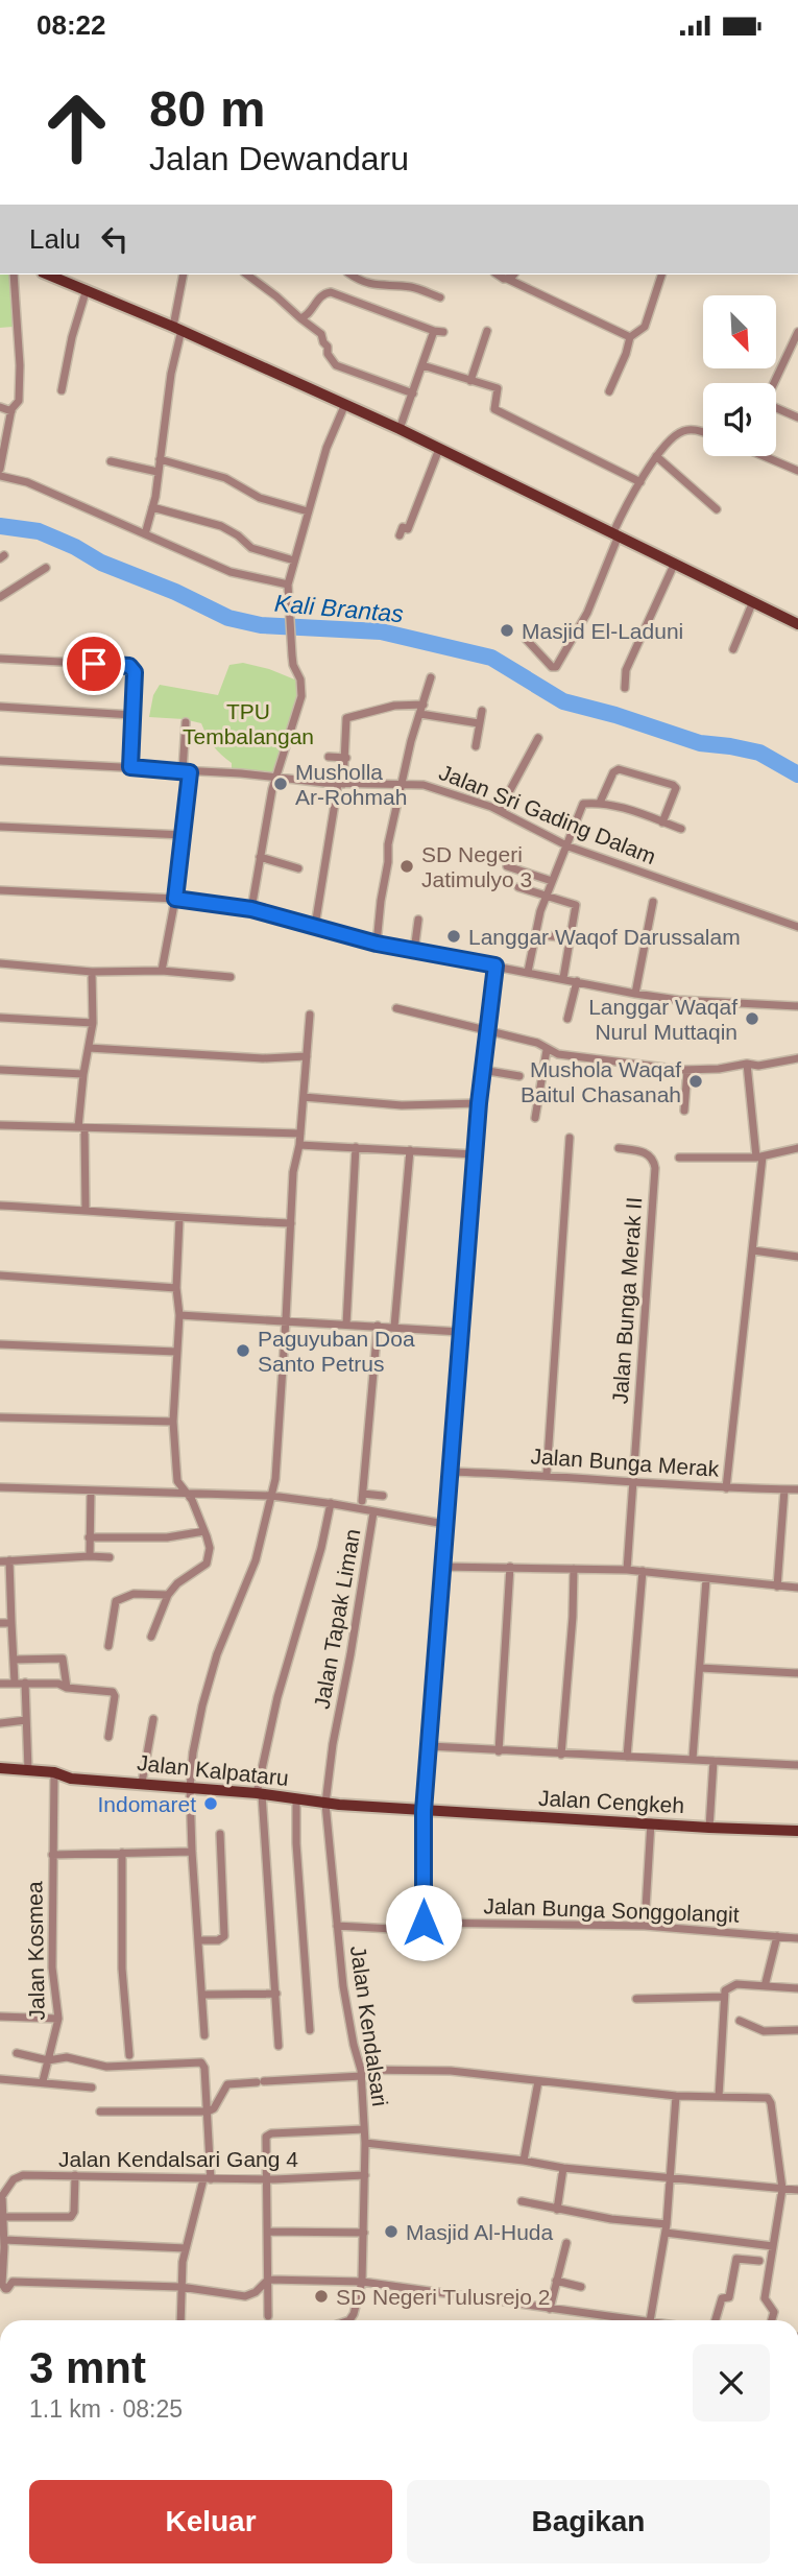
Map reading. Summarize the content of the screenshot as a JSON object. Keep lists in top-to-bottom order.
{
  "streets": {
    "main road": ["Jalan Kalpataru", "Jalan Cengkeh"],
    "street": [
      "Jalan Sri Gading Dalam",
      "Jalan Bunga Merak II",
      "Jalan Bunga Merak",
      "Jalan Tapak Liman",
      "Jalan Bunga Songgolangit",
      "Jalan Kosmea",
      "Jalan Kendalsari",
      "Jalan Kendalsari Gang 4"
    ]
  },
  "crossings": [
    ["Jalan Bunga Merak II", "Jalan Bunga Merak"],
    ["Jalan Tapak Liman", "Jalan Kalpataru"],
    ["Jalan Tapak Liman", "Jalan Kendalsari"],
    ["Jalan Kalpataru", "Jalan Cengkeh"],
    ["Jalan Kalpataru", "Jalan Kosmea"],
    ["Jalan Kalpataru", "Jalan Kendalsari"],
    ["Jalan Bunga Songgolangit", "Jalan Kendalsari"],
    ["Jalan Kendalsari", "Jalan Kendalsari Gang 4"]
  ],
  "water": ["Kali Brantas"],
  "parks": ["TPU Tembalangan"],
  "places": [
    "Masjid El-Laduni",
    "Musholla Ar-Rohmah",
    "SD Negeri Jatimulyo 3",
    "Langgar Waqof Darussalam",
    "Langgar Waqaf Nurul Muttaqin",
    "Mushola Waqaf Baitul Chasanah",
    "Paguyuban Doa Santo Petrus",
    "Indomaret",
    "Masjid Al-Huda",
    "SD Negeri Tulusrejo 2"
  ],
  "north": "bottom right",
  "page": {
    "status": "08:22",
    "turn": ["80 m", "Jalan Dewandaru"],
    "then": "Lalu",
    "heading": ["3 mnt", "1.1 km · 08:25"],
    "buttons": ["Keluar", "Bagikan"]
  }
}
